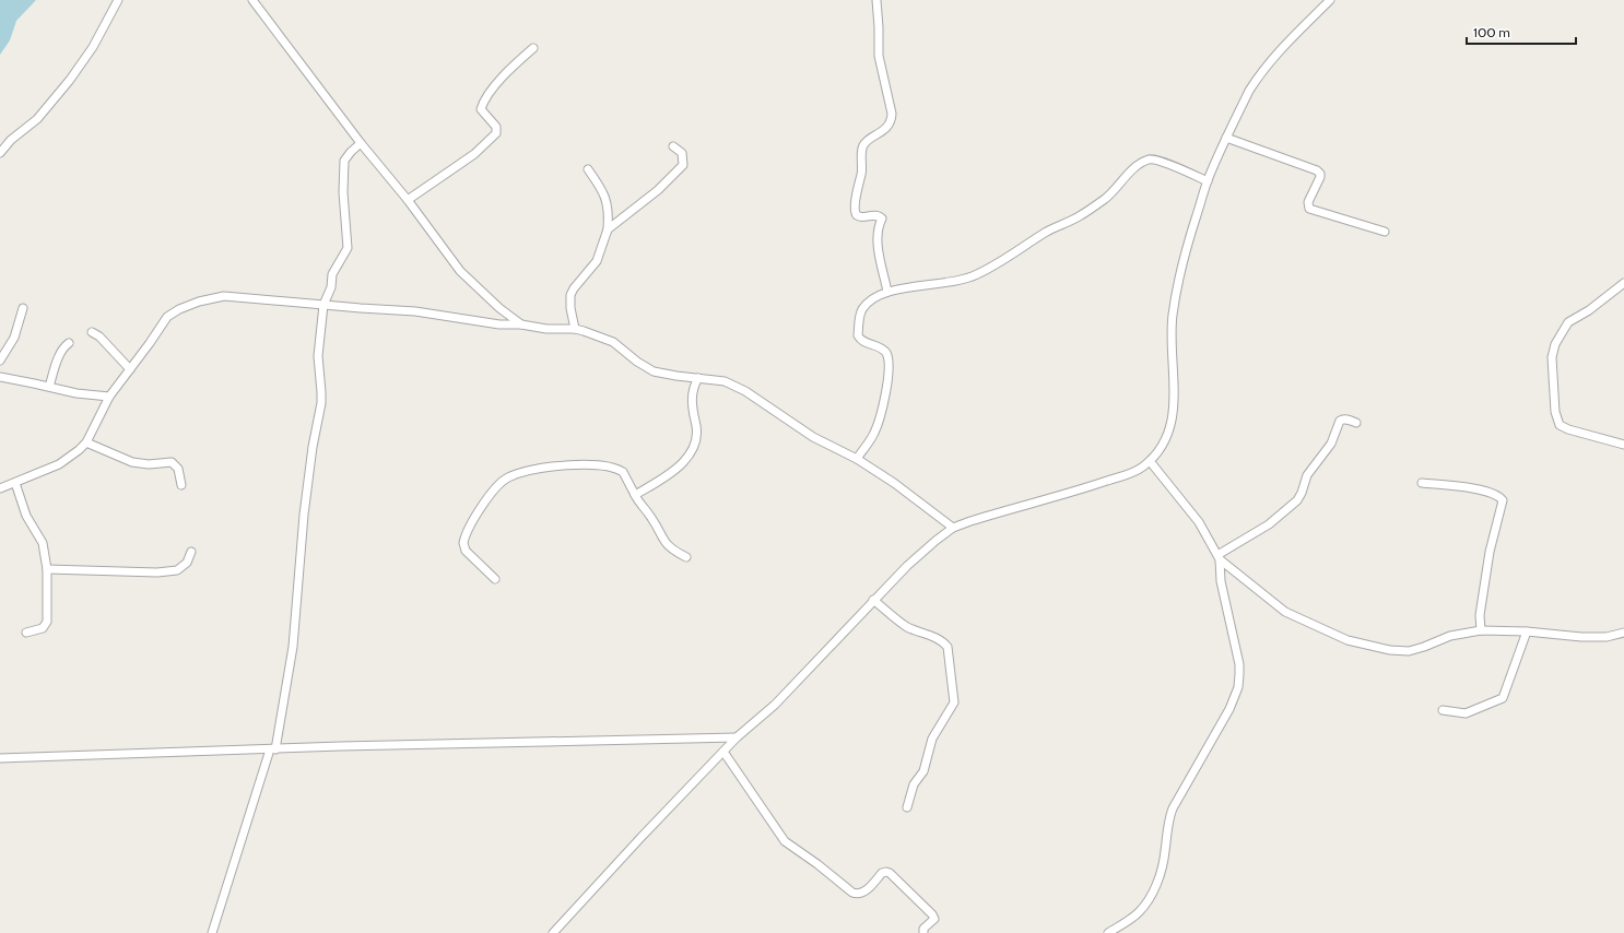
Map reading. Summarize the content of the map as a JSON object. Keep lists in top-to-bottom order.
{
  "scale_bar": "100 m"
}
